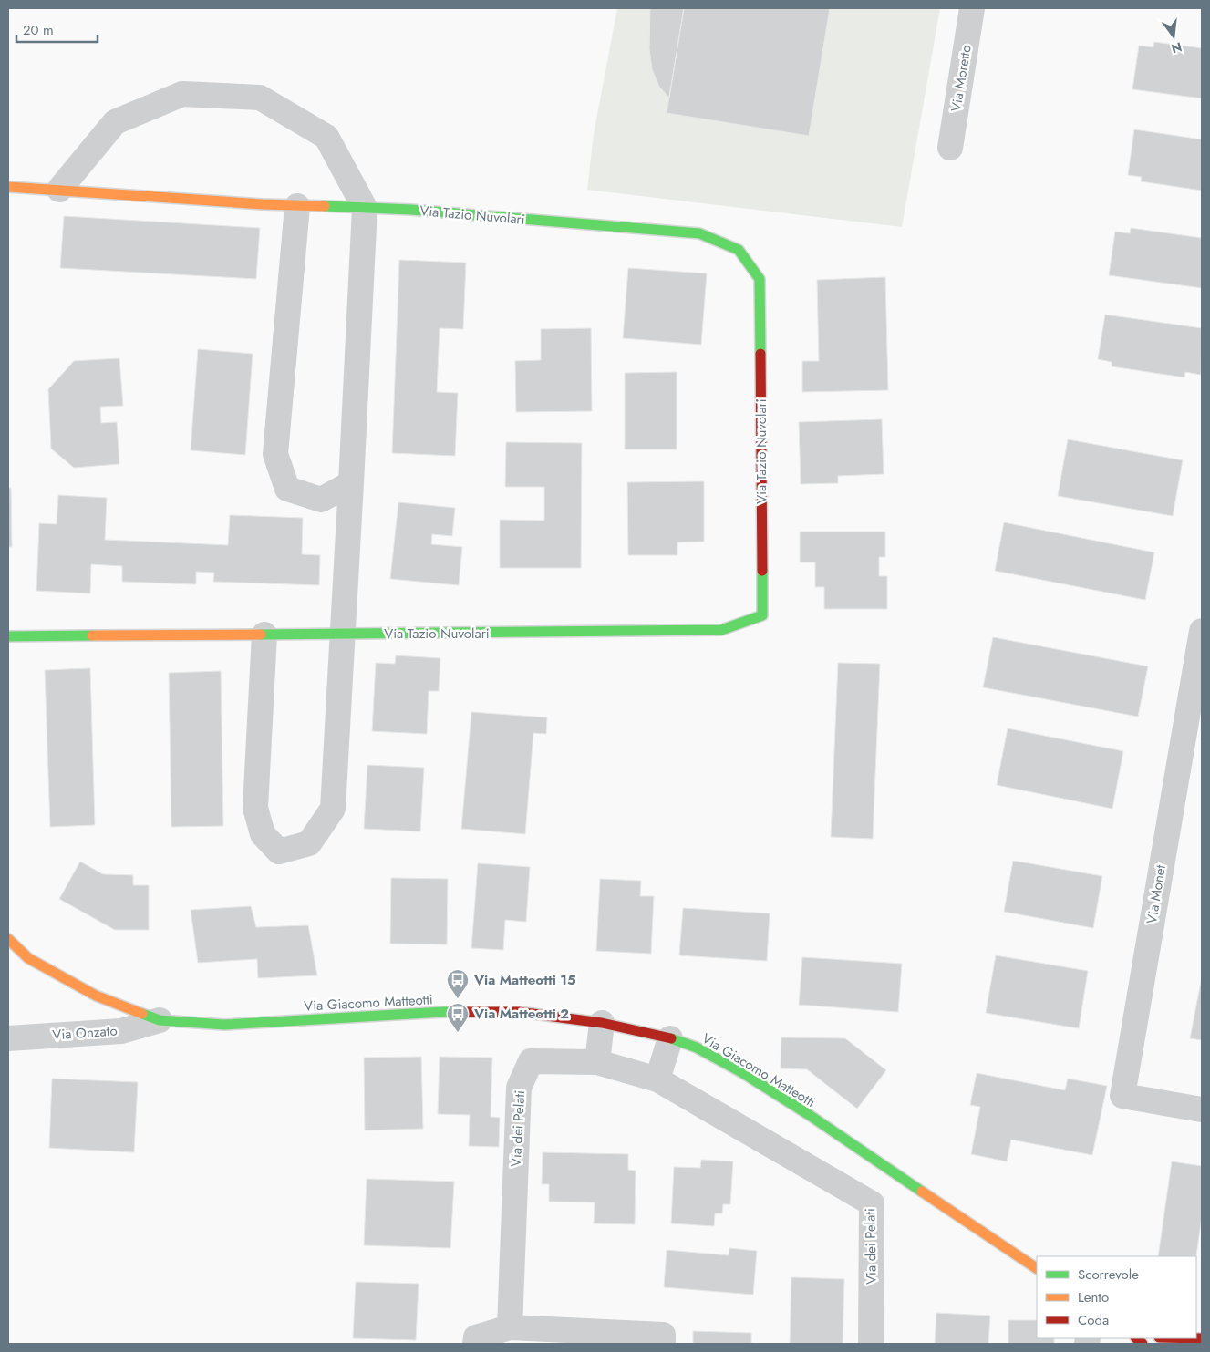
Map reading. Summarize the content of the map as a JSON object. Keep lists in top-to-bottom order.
{
  "streets": {
    "street": [
      "Via Moretto",
      "Via Tazio Nuvolari",
      "Via Monet",
      "Via Giacomo Matteotti",
      "Via Onzato",
      "Via dei Pelati"
    ]
  },
  "crossings": [
    ["Via Giacomo Matteotti", "Via Onzato"]
  ],
  "places": {
    "bus stop": ["Via Matteotti 15", "Via Matteotti 2"]
  },
  "legend": ["Scorrevole", "Lento", "Coda"],
  "scale_bar": "20 m",
  "north": "bottom"
}
